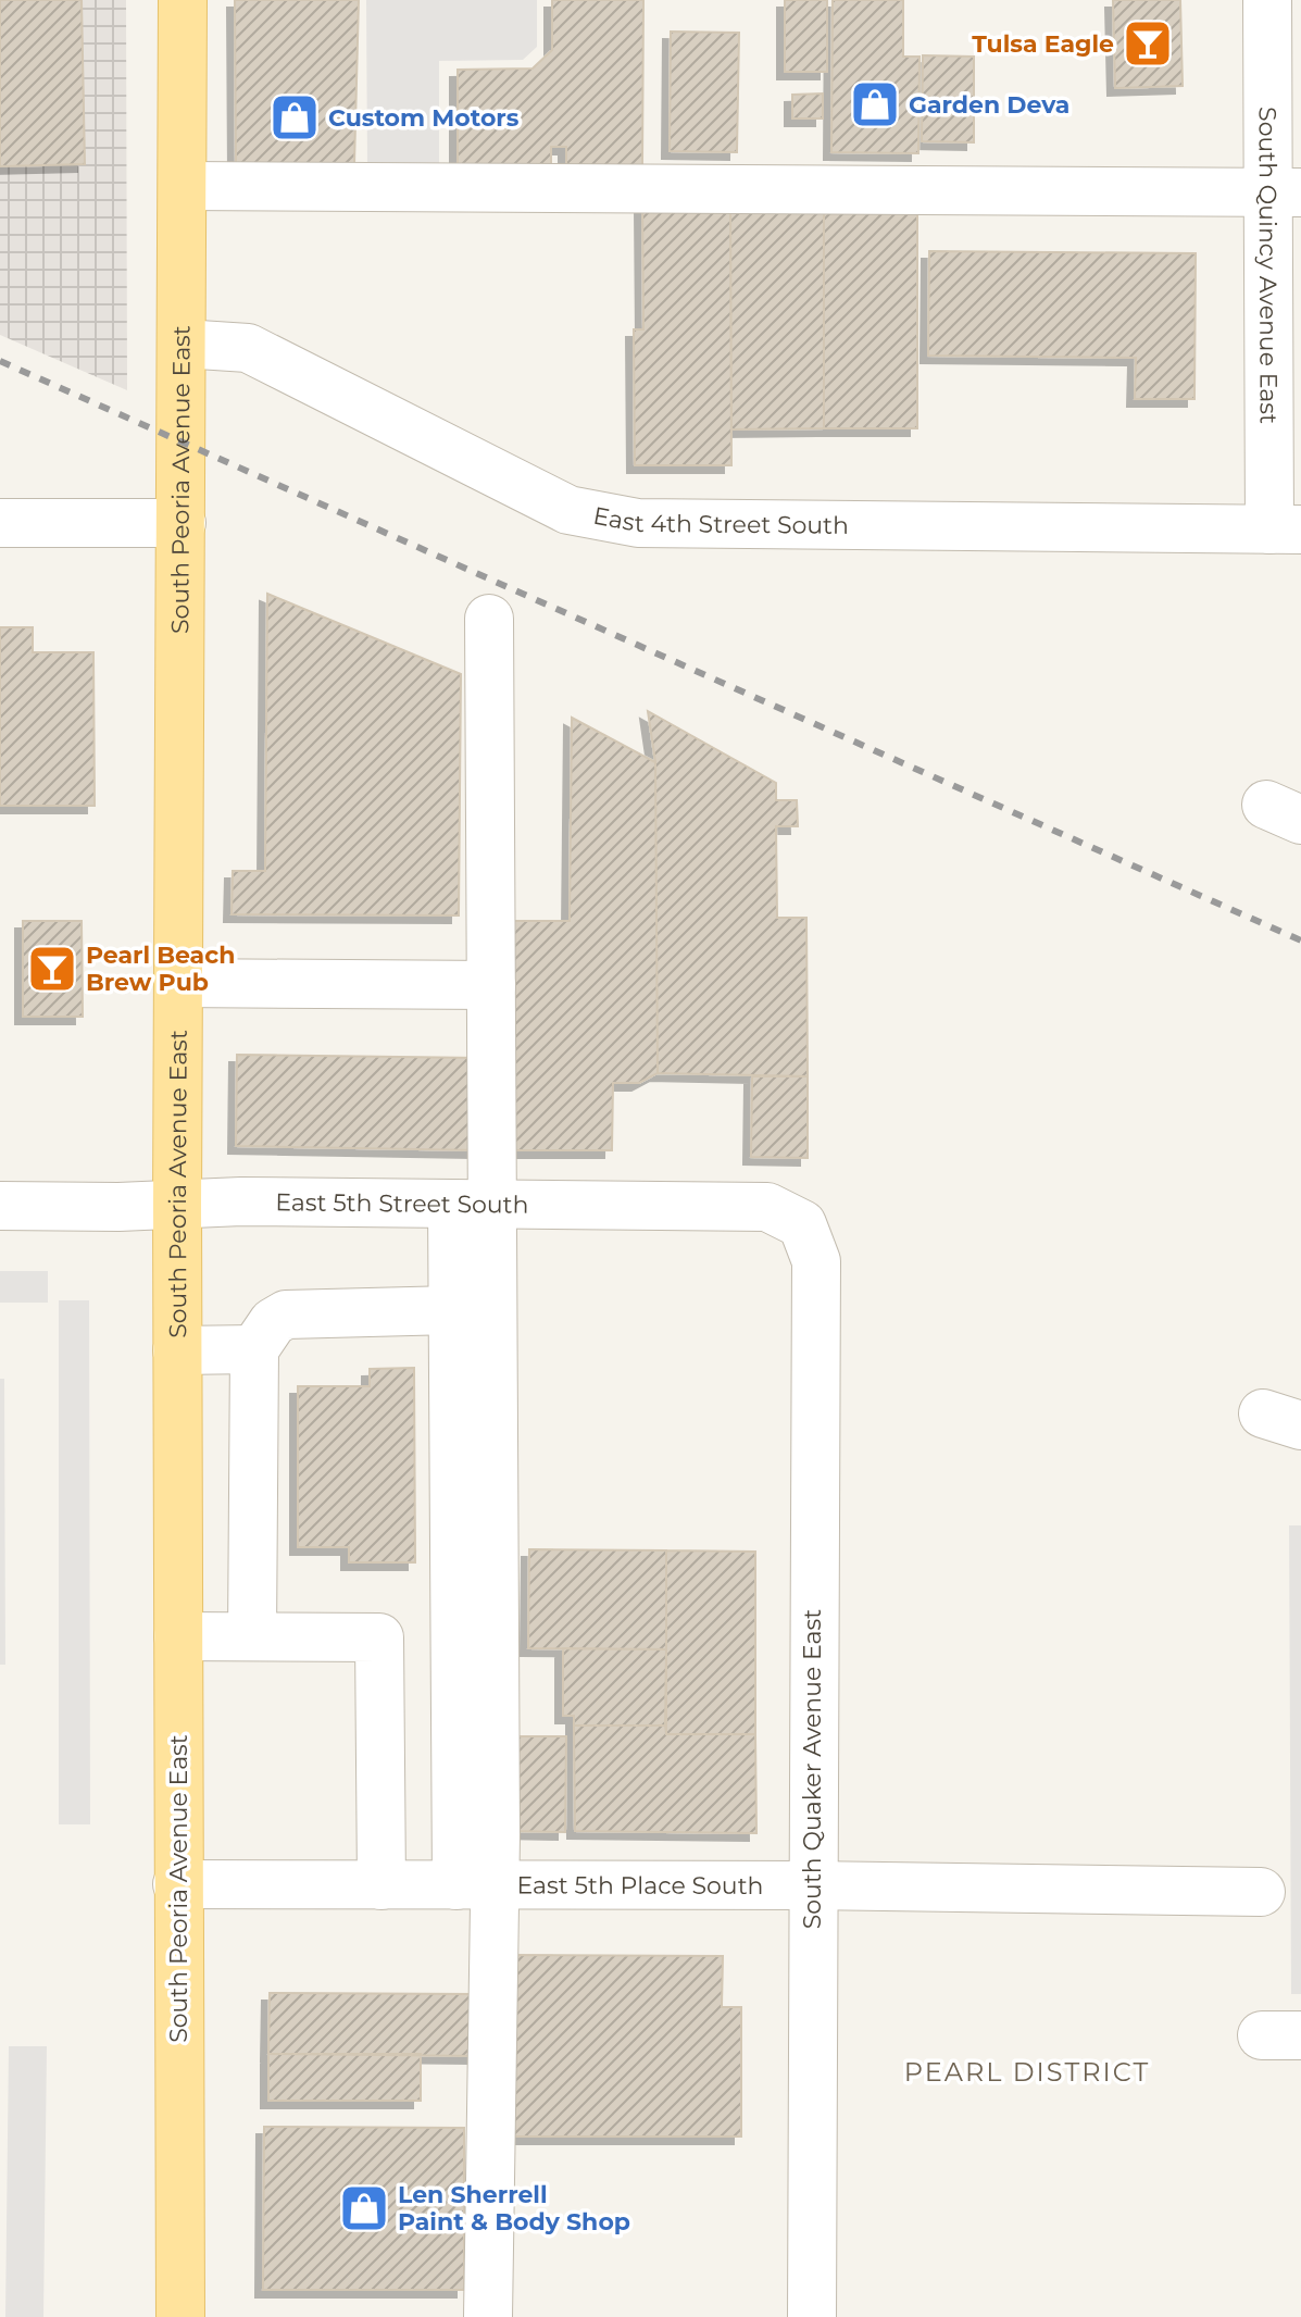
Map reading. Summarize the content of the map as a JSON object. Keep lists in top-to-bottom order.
{
  "streets": {
    "main road": ["South Peoria Avenue East"],
    "street": [
      "South Quincy Avenue East",
      "East 4th Street South",
      "East 5th Street South",
      "South Quaker Avenue East",
      "East 5th Place South"
    ]
  },
  "crossings": [
    ["South Quincy Avenue East", "East 4th Street South"],
    ["South Peoria Avenue East", "East 4th Street South"],
    ["South Peoria Avenue East", "East 5th Street South"],
    ["South Peoria Avenue East", "East 5th Place South"],
    ["East 5th Street South", "South Quaker Avenue East"],
    ["South Quaker Avenue East", "East 5th Place South"]
  ],
  "districts": ["PEARL DISTRICT"],
  "places": {
    "bar": ["Tulsa Eagle", "Pearl Beach Brew Pub"],
    "shop": ["Garden Deva", "Custom Motors", "Len Sherrell Paint & Body Shop"]
  }
}
